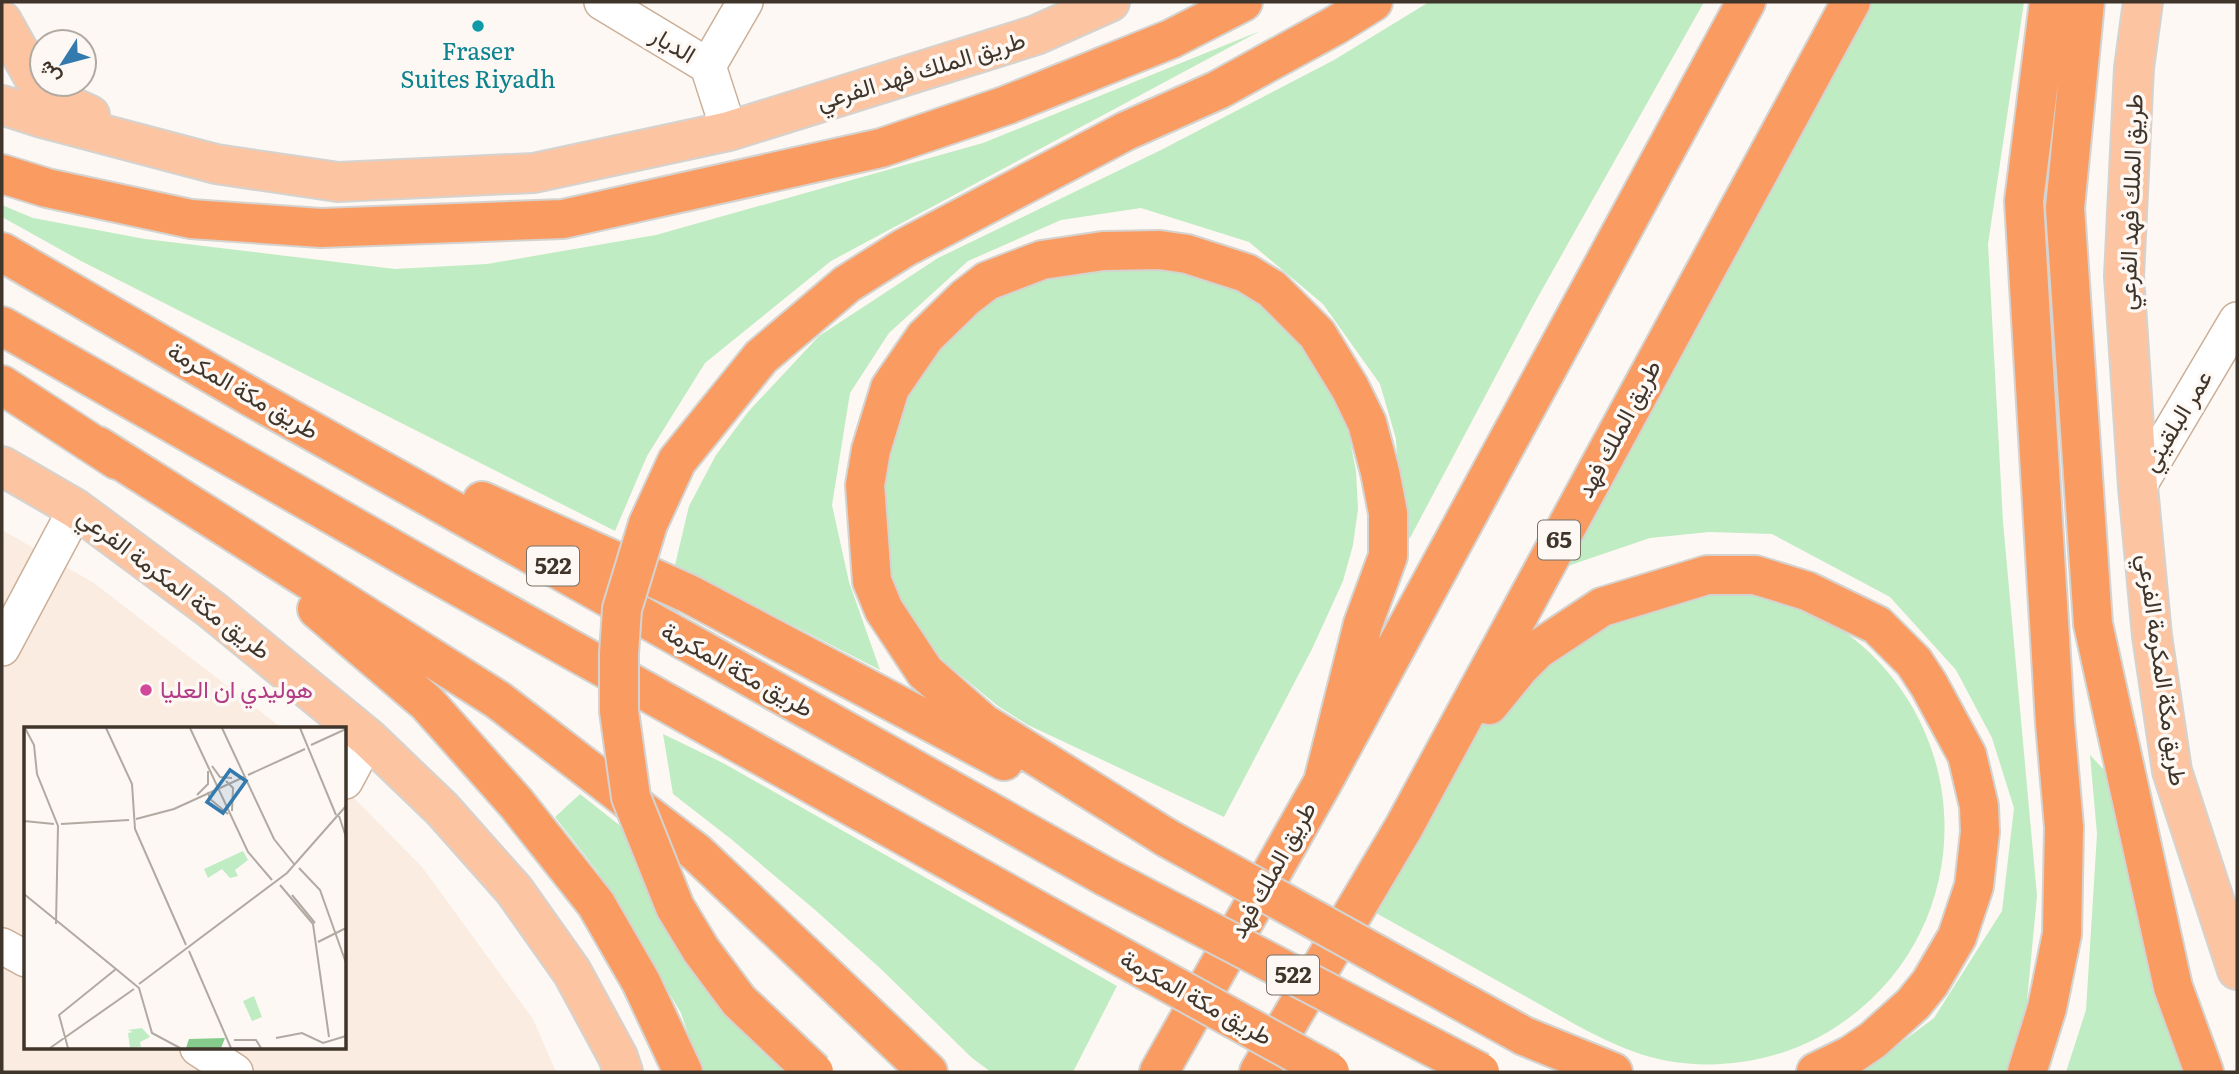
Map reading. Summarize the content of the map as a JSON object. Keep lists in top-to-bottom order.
{
  "streets": {
    "highway": [
      "طريق مكة المكرمة",
      "طريق الملك فهد",
      "65",
      "522"
    ],
    "main road": ["طريق الملك فهد الفرعي", "طريق مكة المكرمة الفرعي"],
    "street": ["الديار", "عمر البلقيني"]
  },
  "crossings": [
    ["طريق الملك فهد الفرعي", "عمر البلقيني"],
    ["طريق الملك فهد الفرعي", "طريق مكة المكرمة الفرعي"],
    ["عمر البلقيني", "طريق مكة المكرمة الفرعي"]
  ],
  "places": ["Fraser Suites Riyadh", "هوليدي ان العليا"],
  "north": "bottom left"
}
